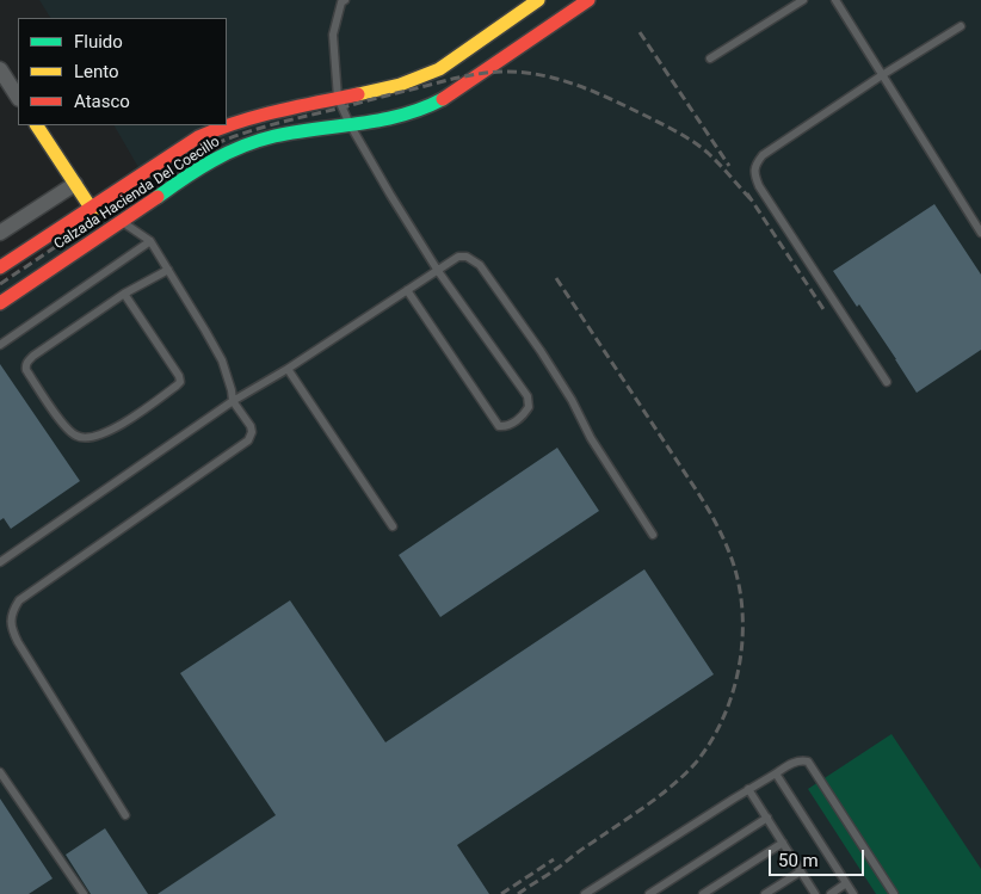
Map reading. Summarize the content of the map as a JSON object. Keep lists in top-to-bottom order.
{
  "streets": {
    "main road": ["Calzada Hacienda Del Coecillo"]
  },
  "legend": ["Fluido", "Lento", "Atasco"],
  "scale_bar": "50 m"
}
